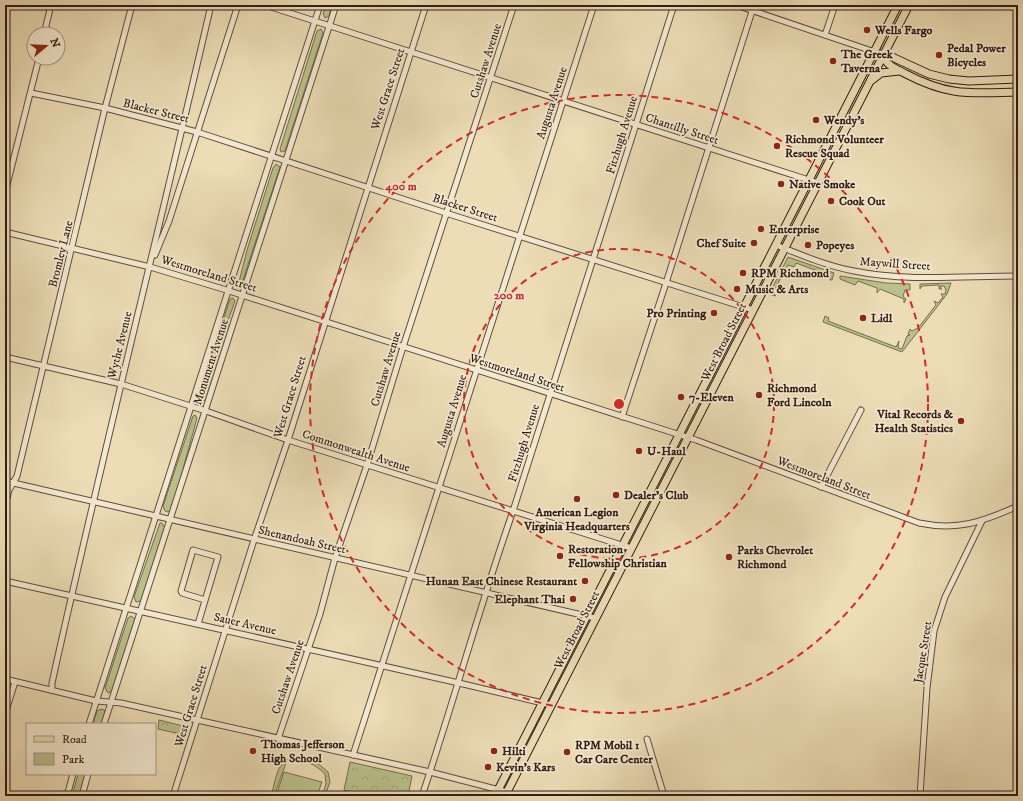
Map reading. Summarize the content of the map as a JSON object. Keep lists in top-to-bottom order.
{
  "streets": {
    "main road": ["West Broad Street"],
    "street": [
      "Cutshaw Avenue",
      "West Grace Street",
      "Augusta Avenue",
      "Blacker Street",
      "Chantilly Street",
      "Fitzhugh Avenue",
      "Bromley Lane",
      "Maywill Street",
      "Westmoreland Street",
      "Wythe Avenue",
      "Monument Avenue",
      "Commonwealth Avenue",
      "Shenandoah Street",
      "Sauer Avenue",
      "Jacque Street"
    ]
  },
  "crossings": [
    ["Cutshaw Avenue", "Blacker Street"],
    ["Cutshaw Avenue", "Chantilly Street"],
    ["Cutshaw Avenue", "Westmoreland Street"],
    ["Cutshaw Avenue", "Commonwealth Avenue"],
    ["Cutshaw Avenue", "Shenandoah Street"],
    ["Cutshaw Avenue", "Sauer Avenue"],
    ["West Grace Street", "Blacker Street"],
    ["West Grace Street", "Chantilly Street"],
    ["West Grace Street", "Westmoreland Street"],
    ["West Grace Street", "Commonwealth Avenue"],
    ["West Grace Street", "Shenandoah Street"],
    ["West Grace Street", "Sauer Avenue"],
    ["Augusta Avenue", "Blacker Street"],
    ["Augusta Avenue", "Chantilly Street"],
    ["Augusta Avenue", "Westmoreland Street"],
    ["Augusta Avenue", "Commonwealth Avenue"],
    ["Augusta Avenue", "Shenandoah Street"],
    ["Augusta Avenue", "Sauer Avenue"],
    ["Blacker Street", "Fitzhugh Avenue"],
    ["Blacker Street", "Bromley Lane"],
    ["Blacker Street", "West Broad Street"],
    ["Blacker Street", "Wythe Avenue"],
    ["Blacker Street", "Monument Avenue"],
    ["Chantilly Street", "Fitzhugh Avenue"],
    ["Chantilly Street", "West Broad Street"],
    ["Chantilly Street", "Monument Avenue"],
    ["Fitzhugh Avenue", "Westmoreland Street"],
    ["Fitzhugh Avenue", "Commonwealth Avenue"],
    ["Fitzhugh Avenue", "Shenandoah Street"],
    ["Fitzhugh Avenue", "Sauer Avenue"],
    ["Bromley Lane", "Westmoreland Street"],
    ["Bromley Lane", "Commonwealth Avenue"],
    ["Bromley Lane", "Shenandoah Street"],
    ["Maywill Street", "West Broad Street"],
    ["Westmoreland Street", "West Broad Street"],
    ["Westmoreland Street", "Wythe Avenue"],
    ["Westmoreland Street", "Monument Avenue"],
    ["Westmoreland Street", "Jacque Street"],
    ["West Broad Street", "Commonwealth Avenue"],
    ["West Broad Street", "Shenandoah Street"],
    ["West Broad Street", "Sauer Avenue"],
    ["Wythe Avenue", "Commonwealth Avenue"],
    ["Wythe Avenue", "Shenandoah Street"],
    ["Wythe Avenue", "Sauer Avenue"],
    ["Monument Avenue", "Commonwealth Avenue"],
    ["Monument Avenue", "Shenandoah Street"],
    ["Monument Avenue", "Sauer Avenue"]
  ],
  "places": [
    "Wells Fargo",
    "Pedal Power Bicycles",
    "The Greek Taverna",
    "Wendy's",
    "Richmond Volunteer Rescue Squad",
    "Native Smoke",
    "Cook Out",
    "Enterprise",
    "Chef Suite",
    "Popeyes",
    "RPM Richmond",
    "Music & Arts",
    "Pro Printing",
    "Lidl",
    "Richmond Ford Lincoln",
    "7-Eleven",
    "Vital Records & Health Statistics",
    "U-Haul",
    "Dealer's Club",
    "American Legion Virginia Headquarters",
    "Restoration Fellowship Christian",
    "Parks Chevrolet Richmond",
    "Hunan East Chinese Restaurant",
    "Elephant Thai",
    "Thomas Jefferson High School",
    "Hilti",
    "RPM Mobil 1 Car Care Center",
    "Kevin's Kars"
  ],
  "legend": ["Road", "Park"],
  "north": "right",
  "rings": ["400 m", "200 m"]
}
